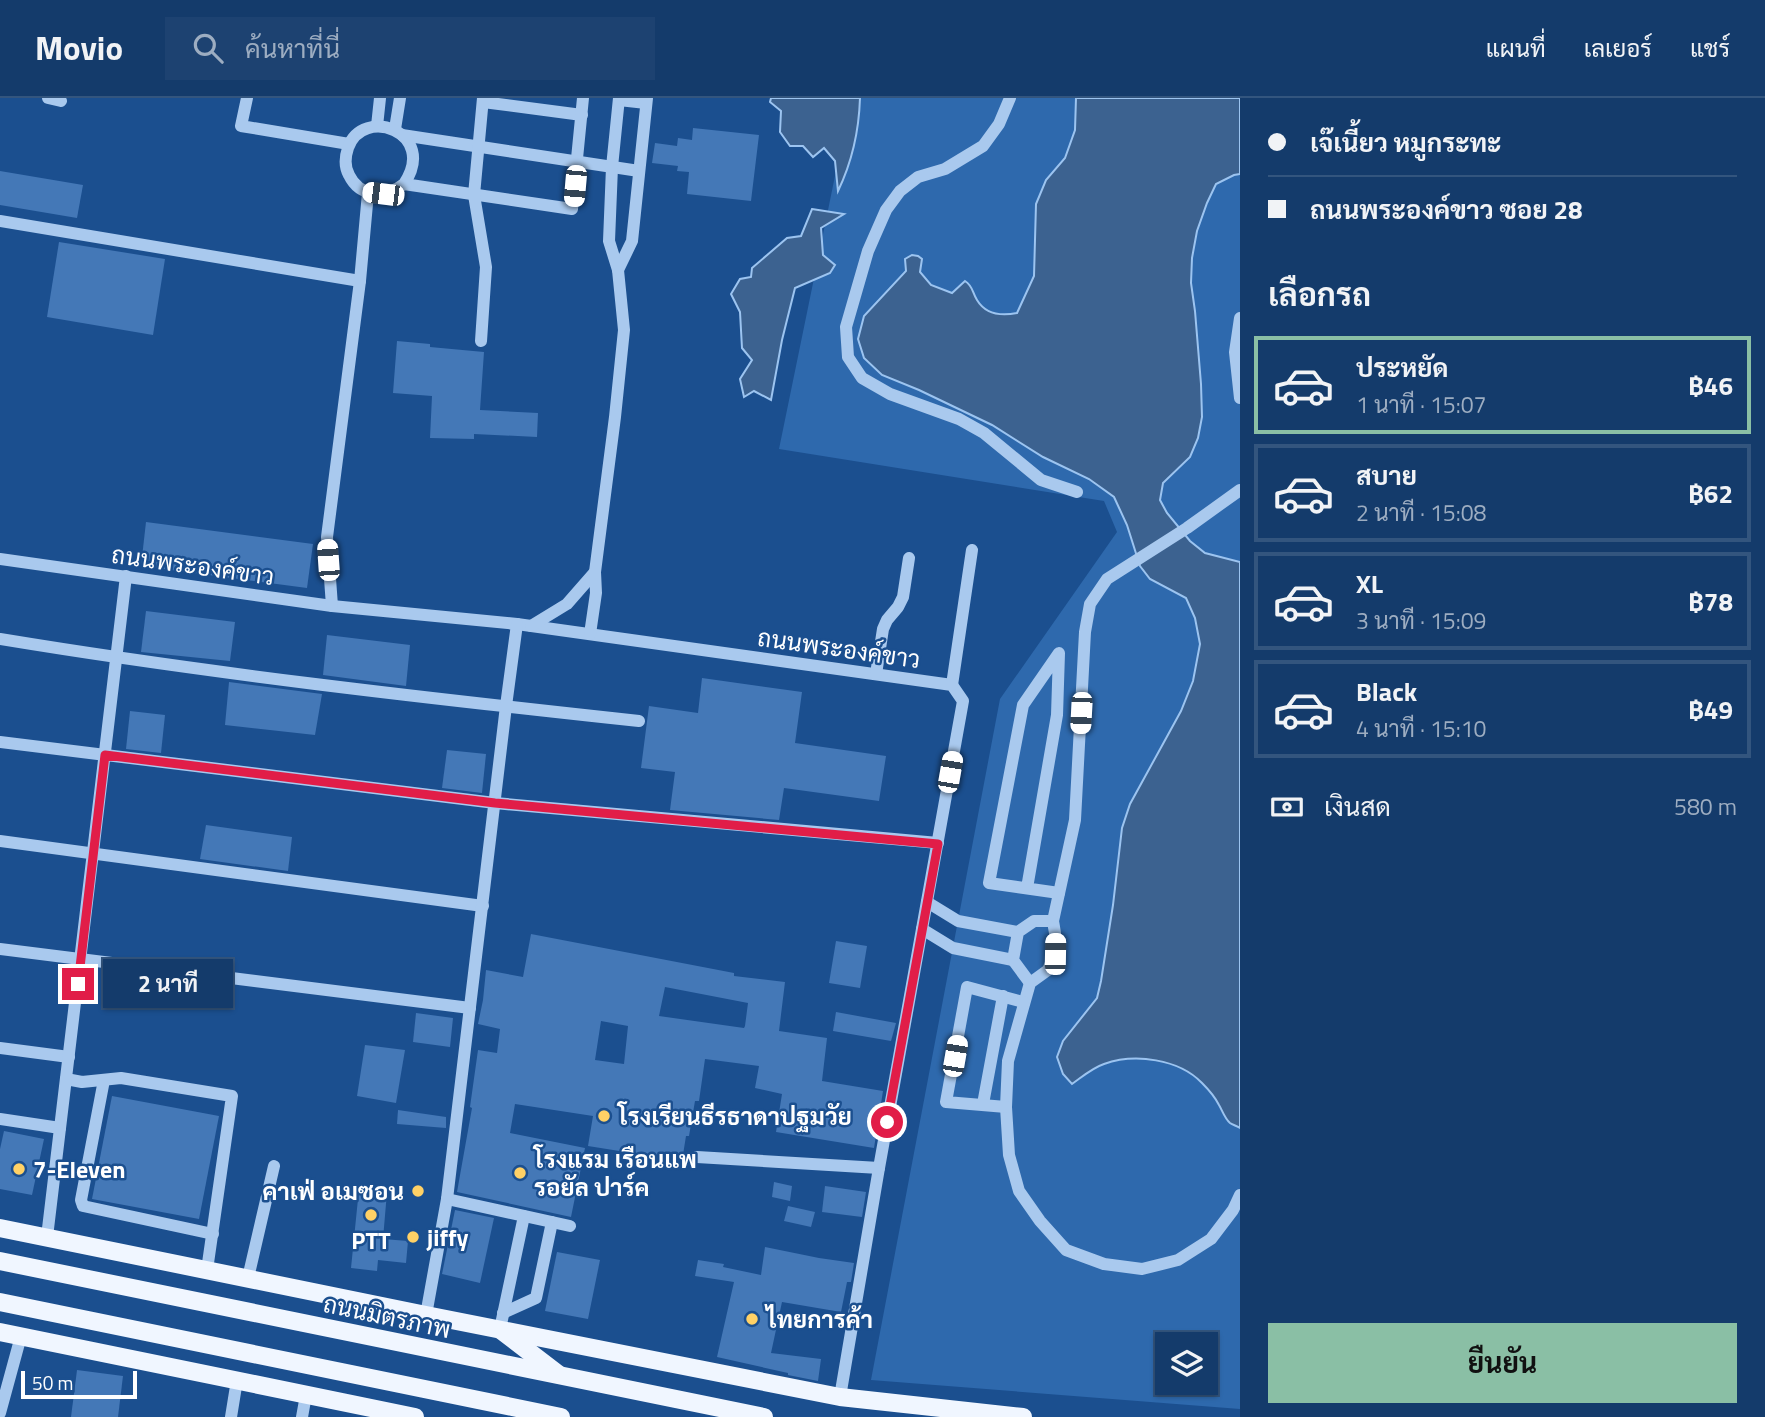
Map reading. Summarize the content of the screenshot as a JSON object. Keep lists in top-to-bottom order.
{
  "streets": {
    "main road": ["ถนนมิตรภาพ"],
    "street": ["ถนนพระองค์ขาว"]
  },
  "places": [
    "โรงเรียนธีรธาดาปฐมวัย",
    "7-Eleven",
    "โรงแรม เรือนแพ รอยัล ปาร์ค",
    "คาเฟ่ อเมซอน",
    "PTT",
    "jiffy",
    "ไทยการค้า"
  ],
  "scale_bar": "50 m",
  "page": {
    "header": "Movio",
    "search": "ค้นหาที่นี่",
    "nav": ["แผนที่", "เลเยอร์", "แชร์"],
    "banner": ["เจ๊เนี้ยว หมูกระทะ", "ถนนพระองค์ขาว ซอย 28"],
    "heading": "เลือกรถ",
    "list": [
      {
        "name": "ประหยัด",
        "note": "1 นาที · 15:07",
        "value": "฿46"
      },
      {
        "name": "สบาย",
        "note": "2 นาที · 15:08",
        "value": "฿62"
      },
      {
        "name": "XL",
        "note": "3 นาที · 15:09",
        "value": "฿78"
      },
      {
        "name": "Black",
        "note": "4 นาที · 15:10",
        "value": "฿49"
      }
    ],
    "pay": ["เงินสด", "580 m"],
    "bubble": "2 นาที",
    "buttons": "ยืนยัน",
    "scale": "50 m"
  }
}
